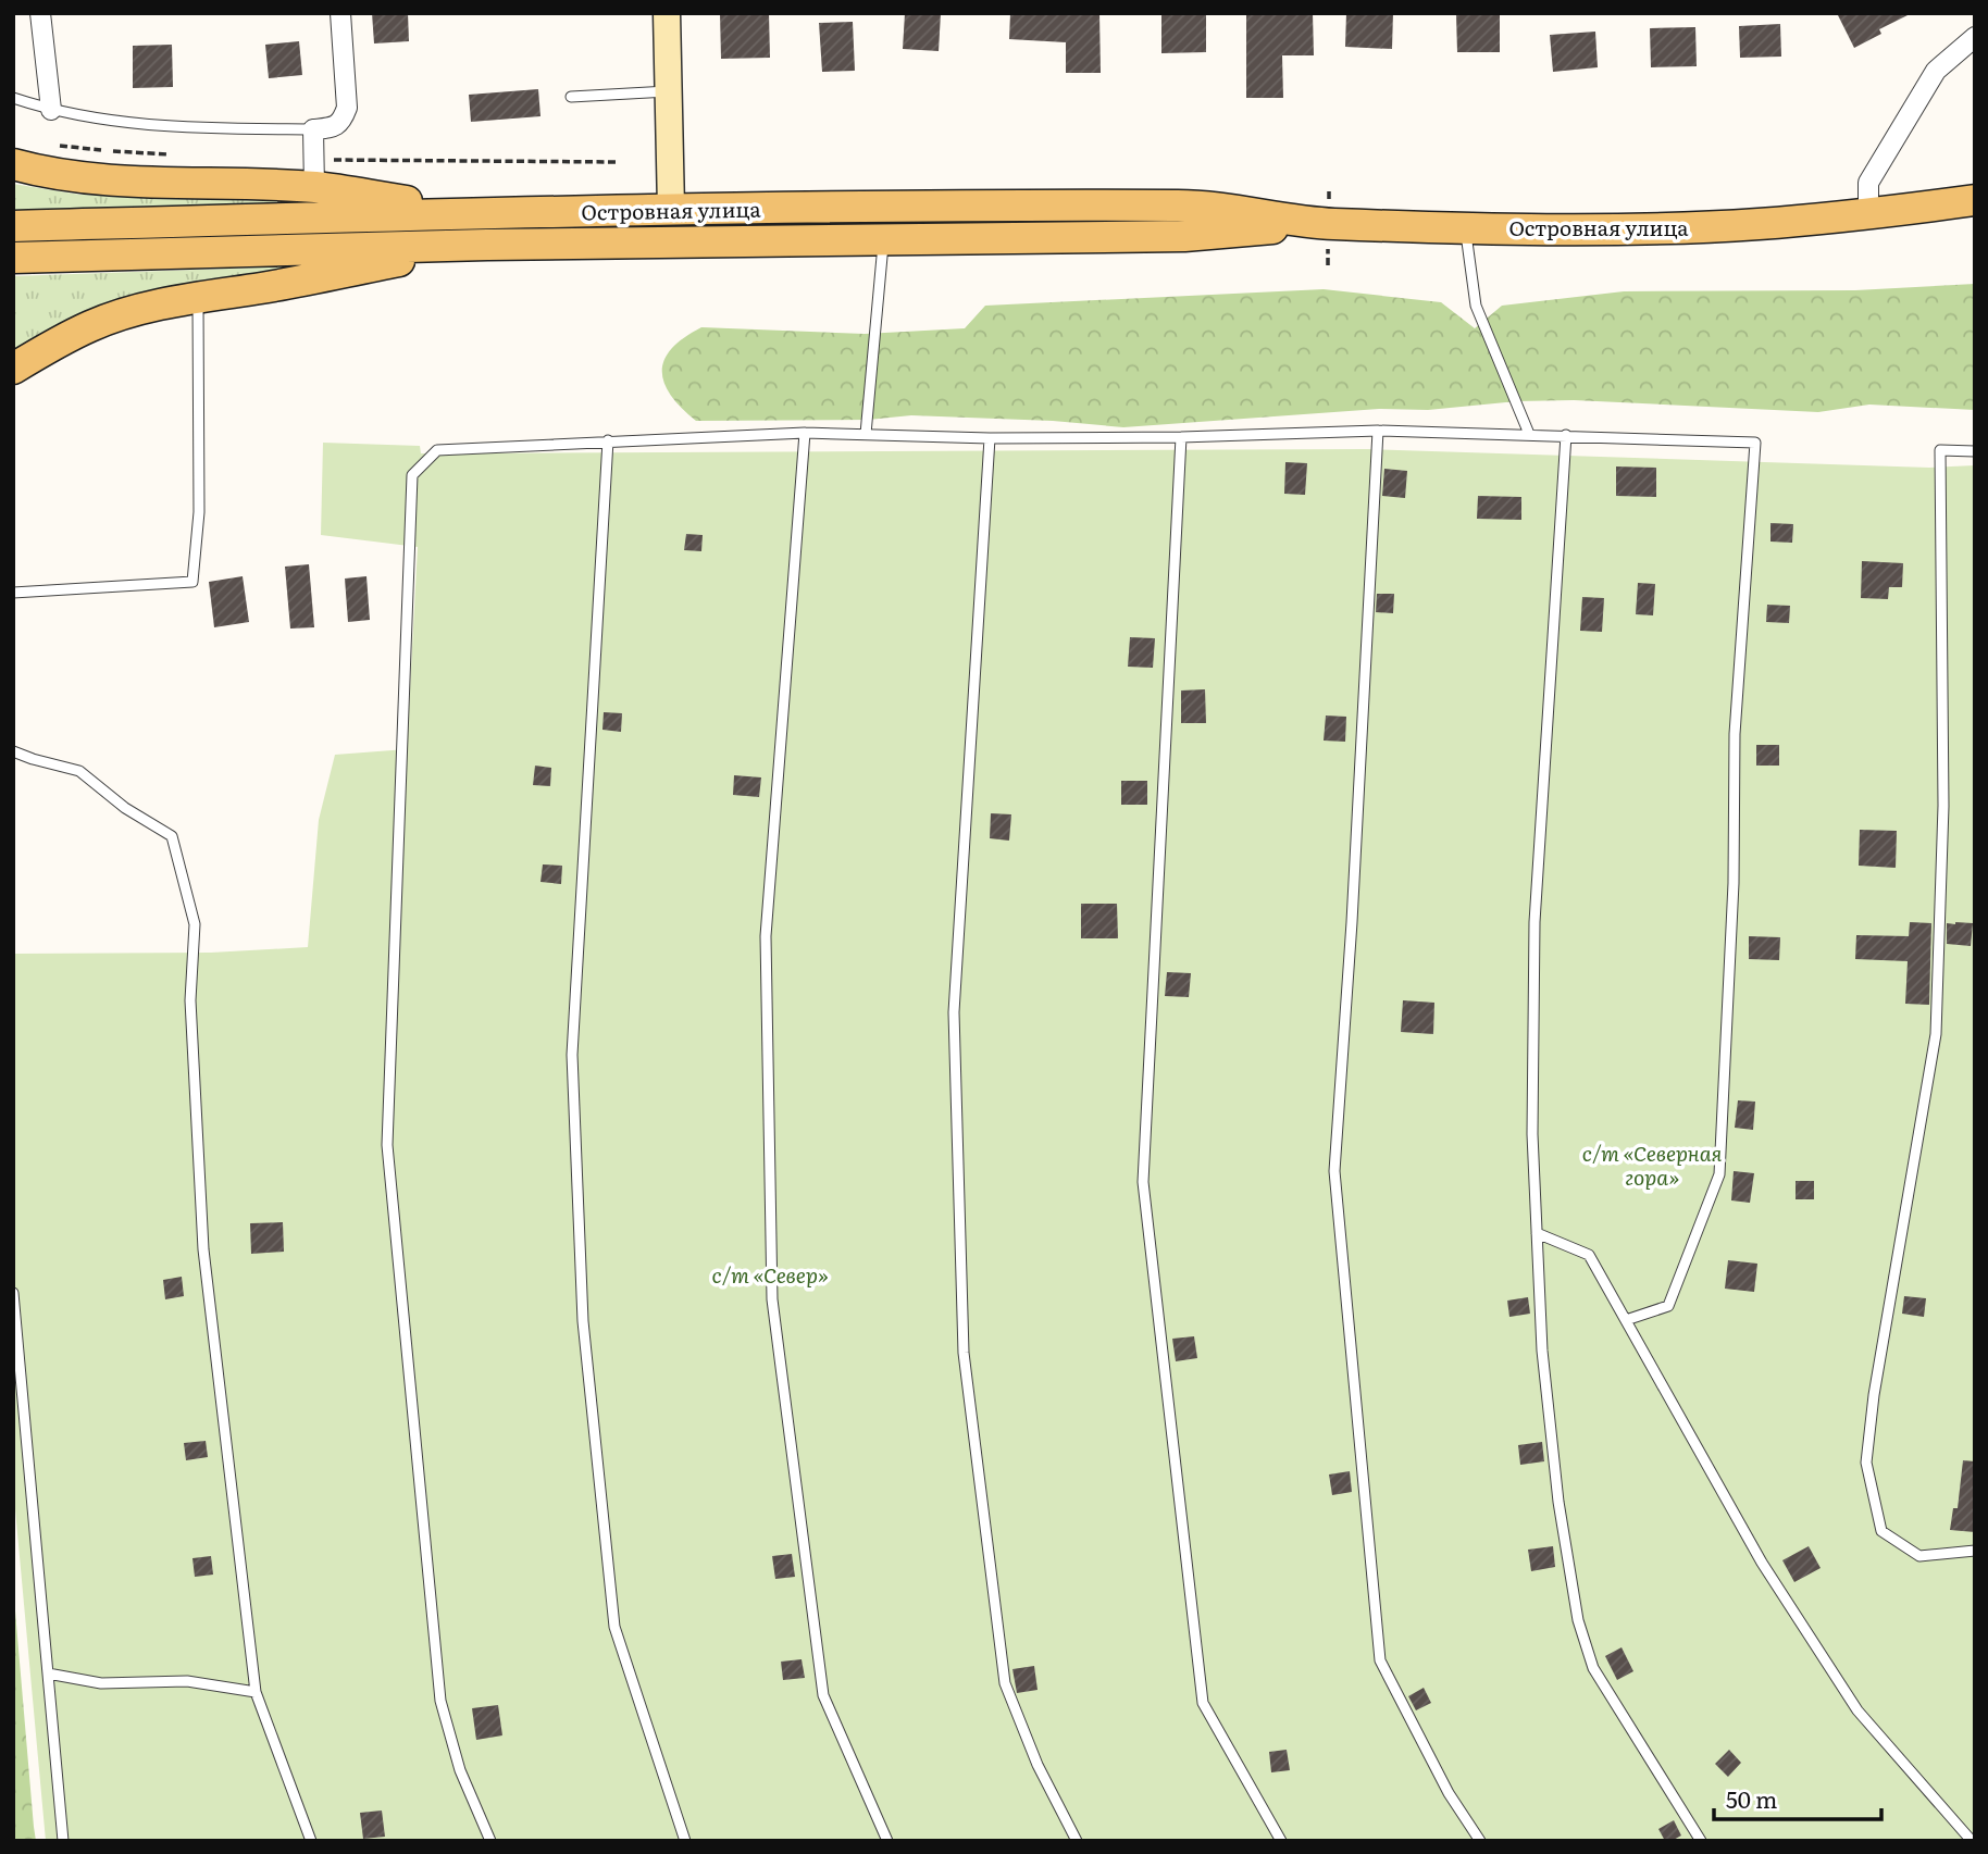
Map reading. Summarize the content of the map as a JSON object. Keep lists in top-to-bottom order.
{
  "streets": {
    "main road": ["Островная улица"]
  },
  "parks": ["с/т «Северная гора»", "с/т «Север»"],
  "scale_bar": "50 m"
}
